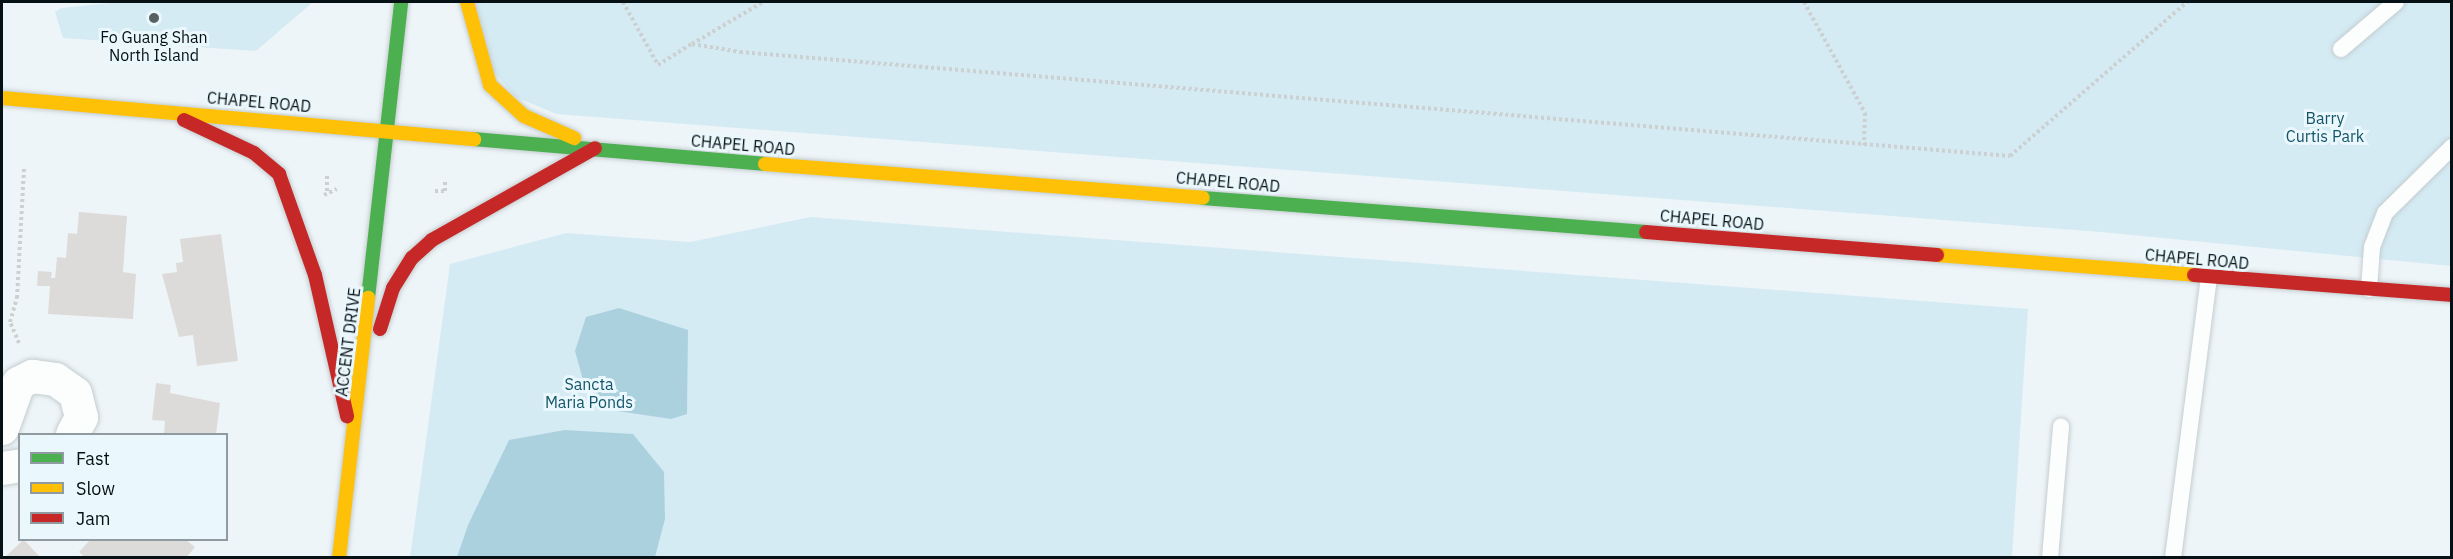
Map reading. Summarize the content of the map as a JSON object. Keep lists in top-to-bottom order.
{
  "streets": {
    "main road": ["CHAPEL ROAD", "ACCENT DRIVE"]
  },
  "crossings": [
    ["CHAPEL ROAD", "ACCENT DRIVE"]
  ],
  "parks": ["Barry Curtis Park", "Sancta Maria Ponds"],
  "places": ["Fo Guang Shan North Island"],
  "legend": ["Fast", "Slow", "Jam"]
}
